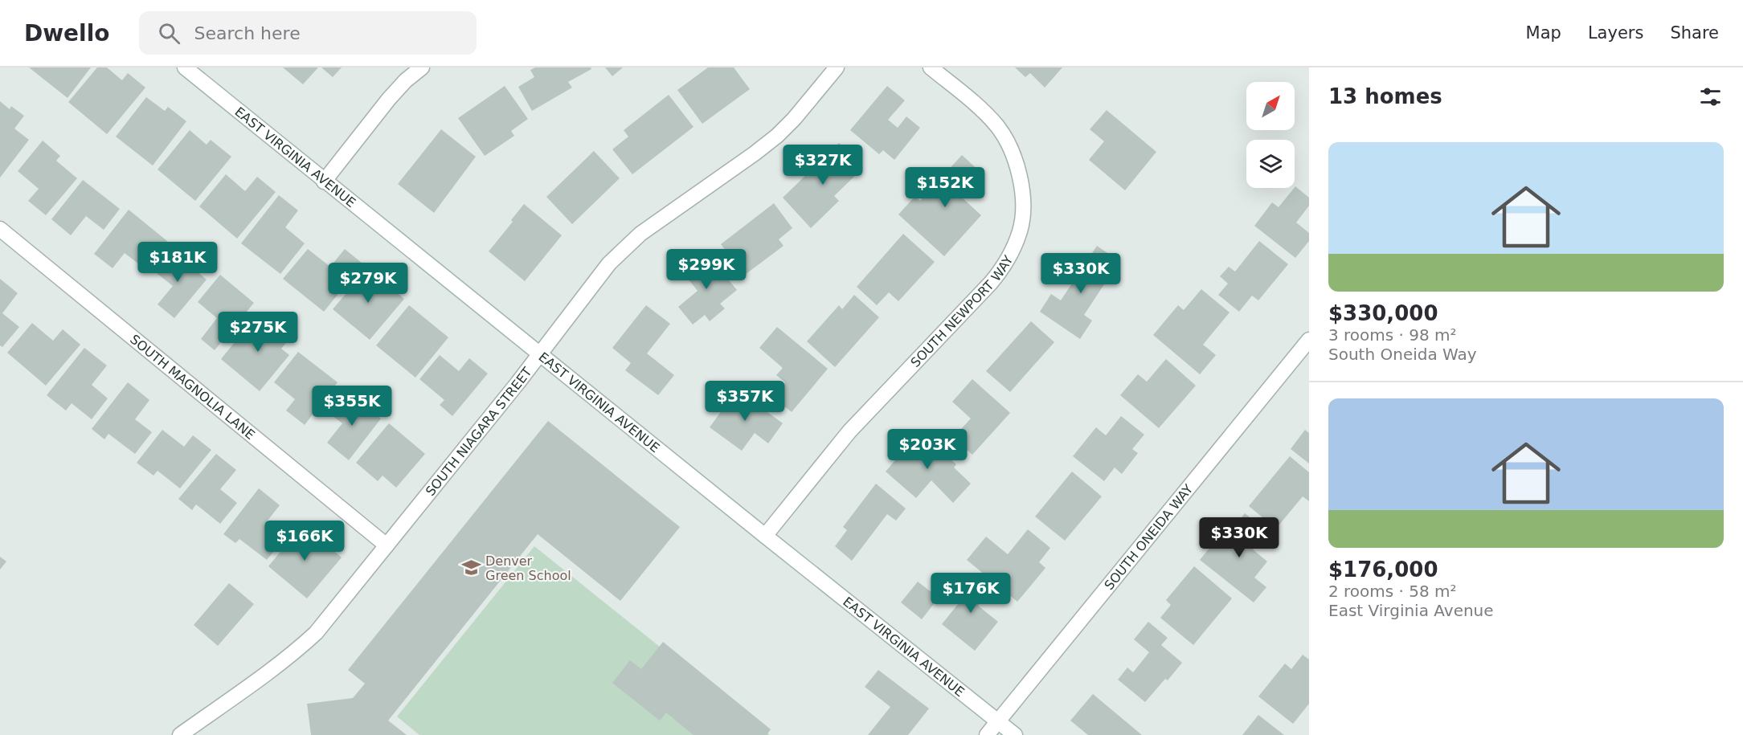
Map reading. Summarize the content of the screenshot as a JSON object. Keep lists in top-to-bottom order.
{
  "streets": {
    "street": [
      "EAST VIRGINIA AVENUE",
      "SOUTH NEWPORT WAY",
      "SOUTH MAGNOLIA LANE",
      "SOUTH NIAGARA STREET",
      "SOUTH ONEIDA WAY"
    ]
  },
  "crossings": [
    ["EAST VIRGINIA AVENUE", "SOUTH NEWPORT WAY"],
    ["EAST VIRGINIA AVENUE", "SOUTH NIAGARA STREET"],
    ["EAST VIRGINIA AVENUE", "SOUTH ONEIDA WAY"],
    ["SOUTH MAGNOLIA LANE", "SOUTH NIAGARA STREET"]
  ],
  "places": {
    "school or university": ["Denver Green School"]
  },
  "north": "top right",
  "page": {
    "header": "Dwello",
    "search": "Search here",
    "nav": ["Map", "Layers", "Share"],
    "heading": "13 homes",
    "list": [
      {
        "name": "$330,000",
        "note": "3 rooms · 98 m² · South Oneida Way"
      },
      {
        "name": "$176,000",
        "note": "2 rooms · 58 m² · East Virginia Avenue"
      }
    ],
    "price": [
      "$327K",
      "$152K",
      "$181K",
      "$299K",
      "$330K",
      "$279K",
      "$275K",
      "$357K",
      "$355K",
      "$203K",
      "$330K",
      "$166K",
      "$176K"
    ]
  }
}
